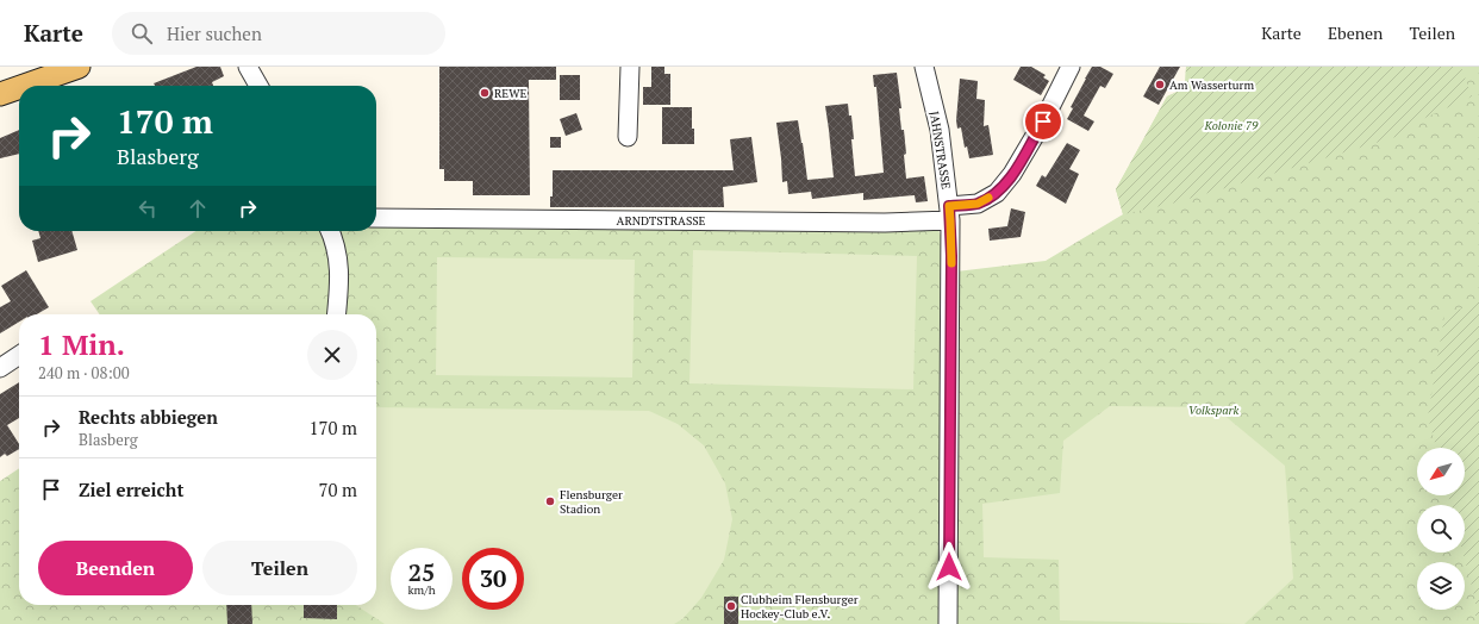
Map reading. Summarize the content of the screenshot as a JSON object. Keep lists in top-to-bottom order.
{
  "streets": {
    "street": ["JAHNSTRASSE", "ARNDTSTRASSE"]
  },
  "crossings": [
    ["JAHNSTRASSE", "ARNDTSTRASSE"]
  ],
  "parks": ["Kolonie 79", "Volkspark"],
  "places": [
    "Am Wasserturm",
    "REWE",
    "Flensburger Stadion",
    "Clubheim Flensburger Hockey-Club e.V."
  ],
  "north": "bottom left",
  "page": {
    "header": "Karte",
    "search": "Hier suchen",
    "nav": ["Karte", "Ebenen", "Teilen"],
    "turn": ["170 m", "Blasberg"],
    "heading": ["1 Min.", "240 m · 08:00"],
    "list": [
      {
        "name": "Rechts abbiegen",
        "note": "Blasberg",
        "value": "170 m"
      },
      {
        "name": "Ziel erreicht",
        "value": "70 m"
      }
    ],
    "buttons": ["Beenden", "Teilen"],
    "speed": "25 km/h",
    "limit": "30"
  }
}
